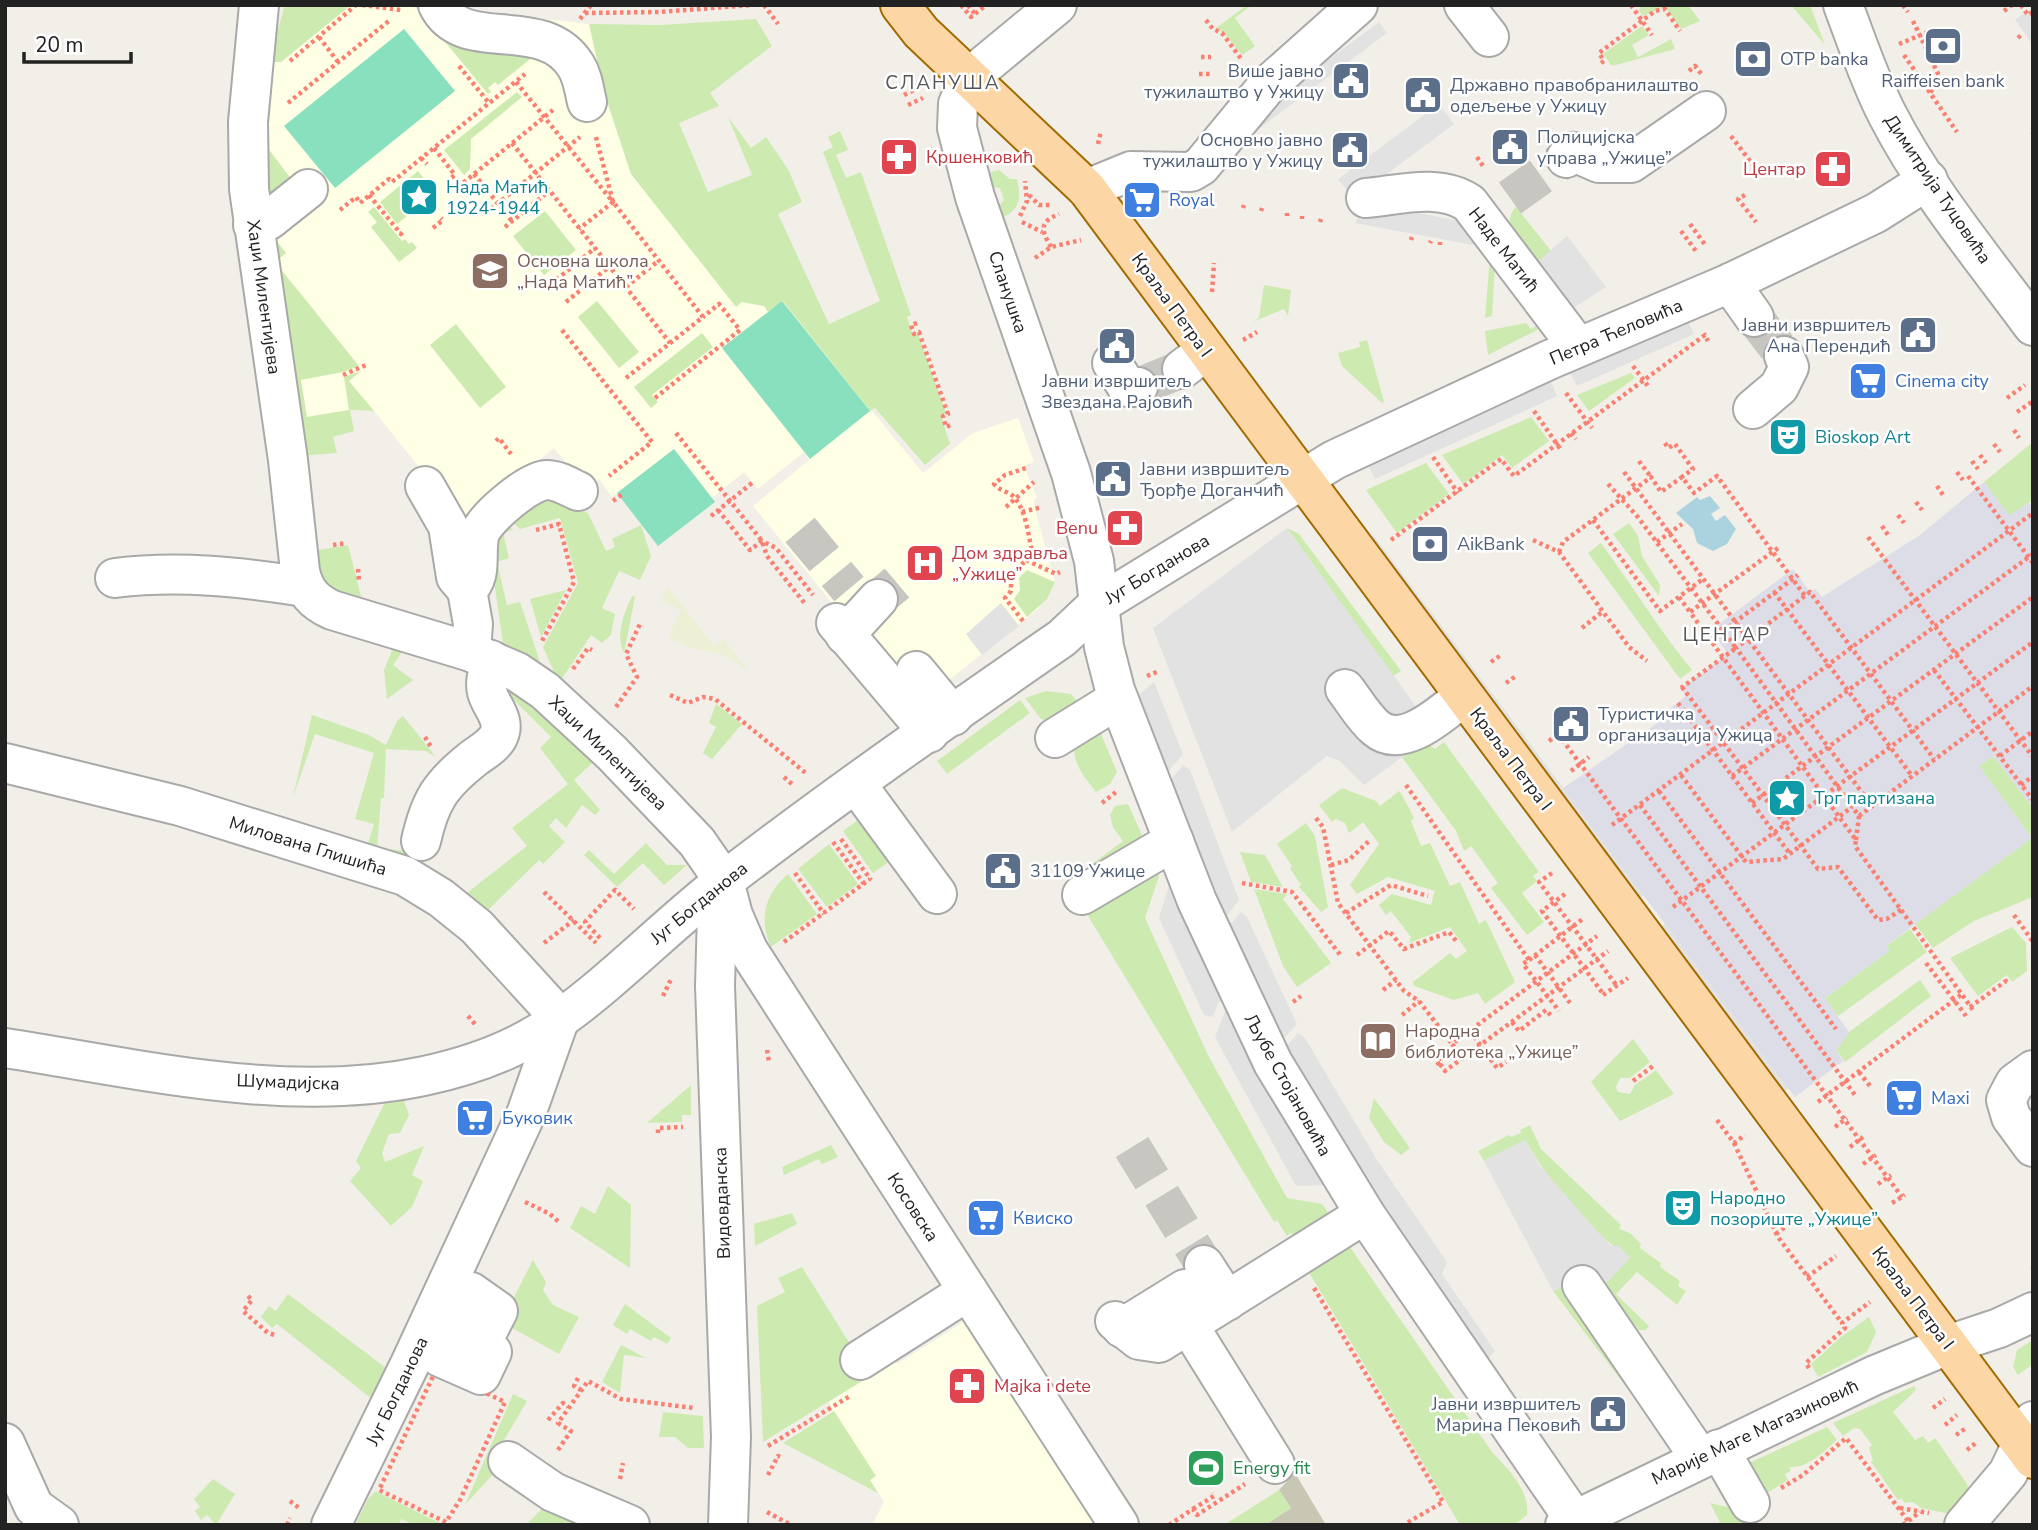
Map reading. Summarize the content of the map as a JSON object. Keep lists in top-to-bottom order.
{
  "streets": {
    "main road": ["Краља Петра I"],
    "street": [
      "Димитрија Туцовића",
      "Наде Матић",
      "Сланушка",
      "Хаџи Милентијева",
      "Петра Ћеловића",
      "Југ Богданова",
      "Милована Глишића",
      "Шумадијска",
      "Љубе Стојановића",
      "Видовданска",
      "Косовска",
      "Марије Маге Магазиновић"
    ]
  },
  "crossings": [
    ["Димитрија Туцовића", "Петра Ћеловића"],
    ["Наде Матић", "Петра Ћеловића"],
    ["Сланушка", "Краља Петра I"],
    ["Сланушка", "Југ Богданова"],
    ["Сланушка", "Љубе Стојановића"],
    ["Хаџи Милентијева", "Југ Богданова"],
    ["Хаџи Милентијева", "Видовданска"],
    ["Хаџи Милентијева", "Косовска"],
    ["Краља Петра I", "Петра Ћеловића"],
    ["Краља Петра I", "Југ Богданова"],
    ["Краља Петра I", "Марије Маге Магазиновић"],
    ["Петра Ћеловића", "Југ Богданова"],
    ["Југ Богданова", "Милована Глишића"],
    ["Југ Богданова", "Шумадијска"],
    ["Југ Богданова", "Љубе Стојановића"],
    ["Југ Богданова", "Видовданска"],
    ["Југ Богданова", "Косовска"],
    ["Милована Глишића", "Шумадијска"],
    ["Љубе Стојановића", "Марије Маге Магазиновић"],
    ["Видовданска", "Косовска"]
  ],
  "districts": ["СЛАНУША", "ЦЕНТАР"],
  "places": {
    "bank": ["Raiffeisen bank", "OTP banka", "AikBank"],
    "public building": [
      "Више јавно тужилаштво у Ужицу",
      "Државно правобранилаштво одељење у Ужицу",
      "Полицијска управа „Ужице”",
      "Основно јавно тужилаштво у Ужицу",
      "Јавни извршитељ Ана Перендић",
      "Јавни извршитељ Звездана Рајовић",
      "Јавни извршитељ Ђорђе Доганчић",
      "Туристичка организација Ужица",
      "31109 Ужице",
      "Јавни извршитељ Марина Пековић"
    ],
    "pharmacy": [
      "Кршенковић",
      "Центар",
      "Benu",
      "Majka i dete"
    ],
    "place": ["Нада Матић 1924-1944", "Трг партизана"],
    "supermarket": [
      "Royal",
      "Cinema city",
      "Maxi",
      "Буковик",
      "Квиско"
    ],
    "school or university": ["Основна школа „Нада Матић”"],
    "theatre": ["Bioskop Art", "Народно позориште „Ужице”"],
    "hospital": ["Дом здравља „Ужице”"],
    "library": ["Народна библиотека „Ужице”"],
    "sports": ["Energy fit"]
  },
  "scale_bar": "20 m"
}
